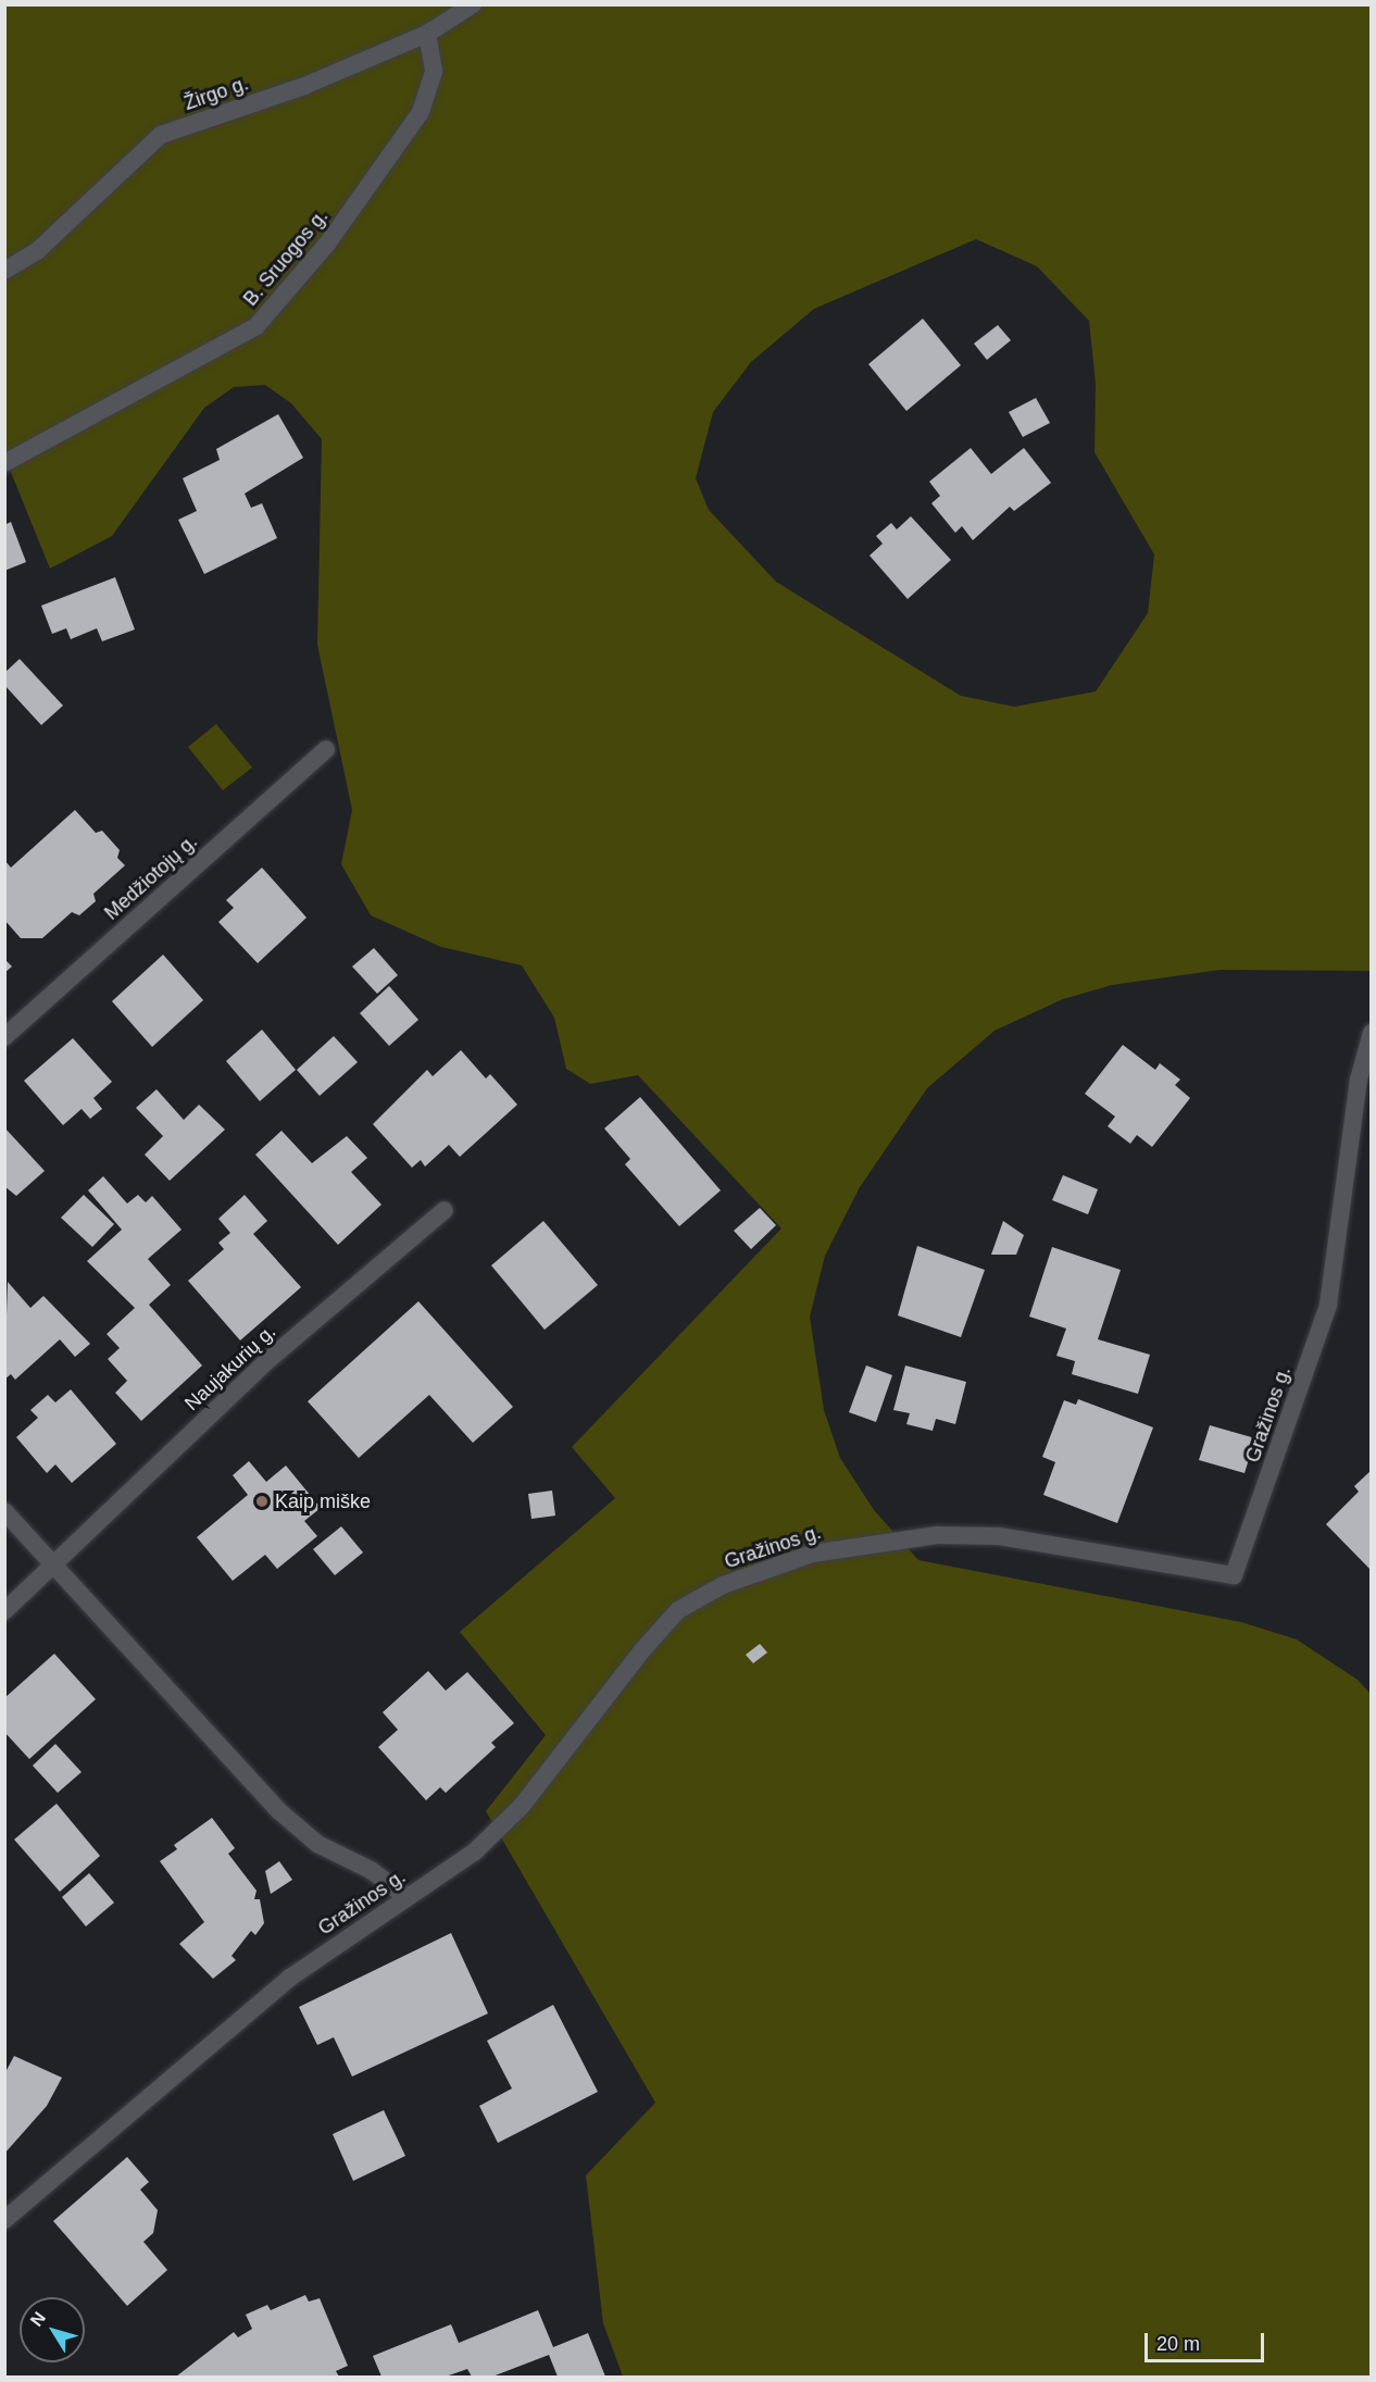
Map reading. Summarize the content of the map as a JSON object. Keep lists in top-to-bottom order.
{
  "streets": {
    "street": [
      "Žirgo g.",
      "B. Sruogos g.",
      "Medžiotojų g.",
      "Naujakurių g.",
      "Gražinos g."
    ]
  },
  "crossings": [
    ["Žirgo g.", "B. Sruogos g."]
  ],
  "places": ["Kaip miške"],
  "scale_bar": "20 m",
  "north": "top left"
}
